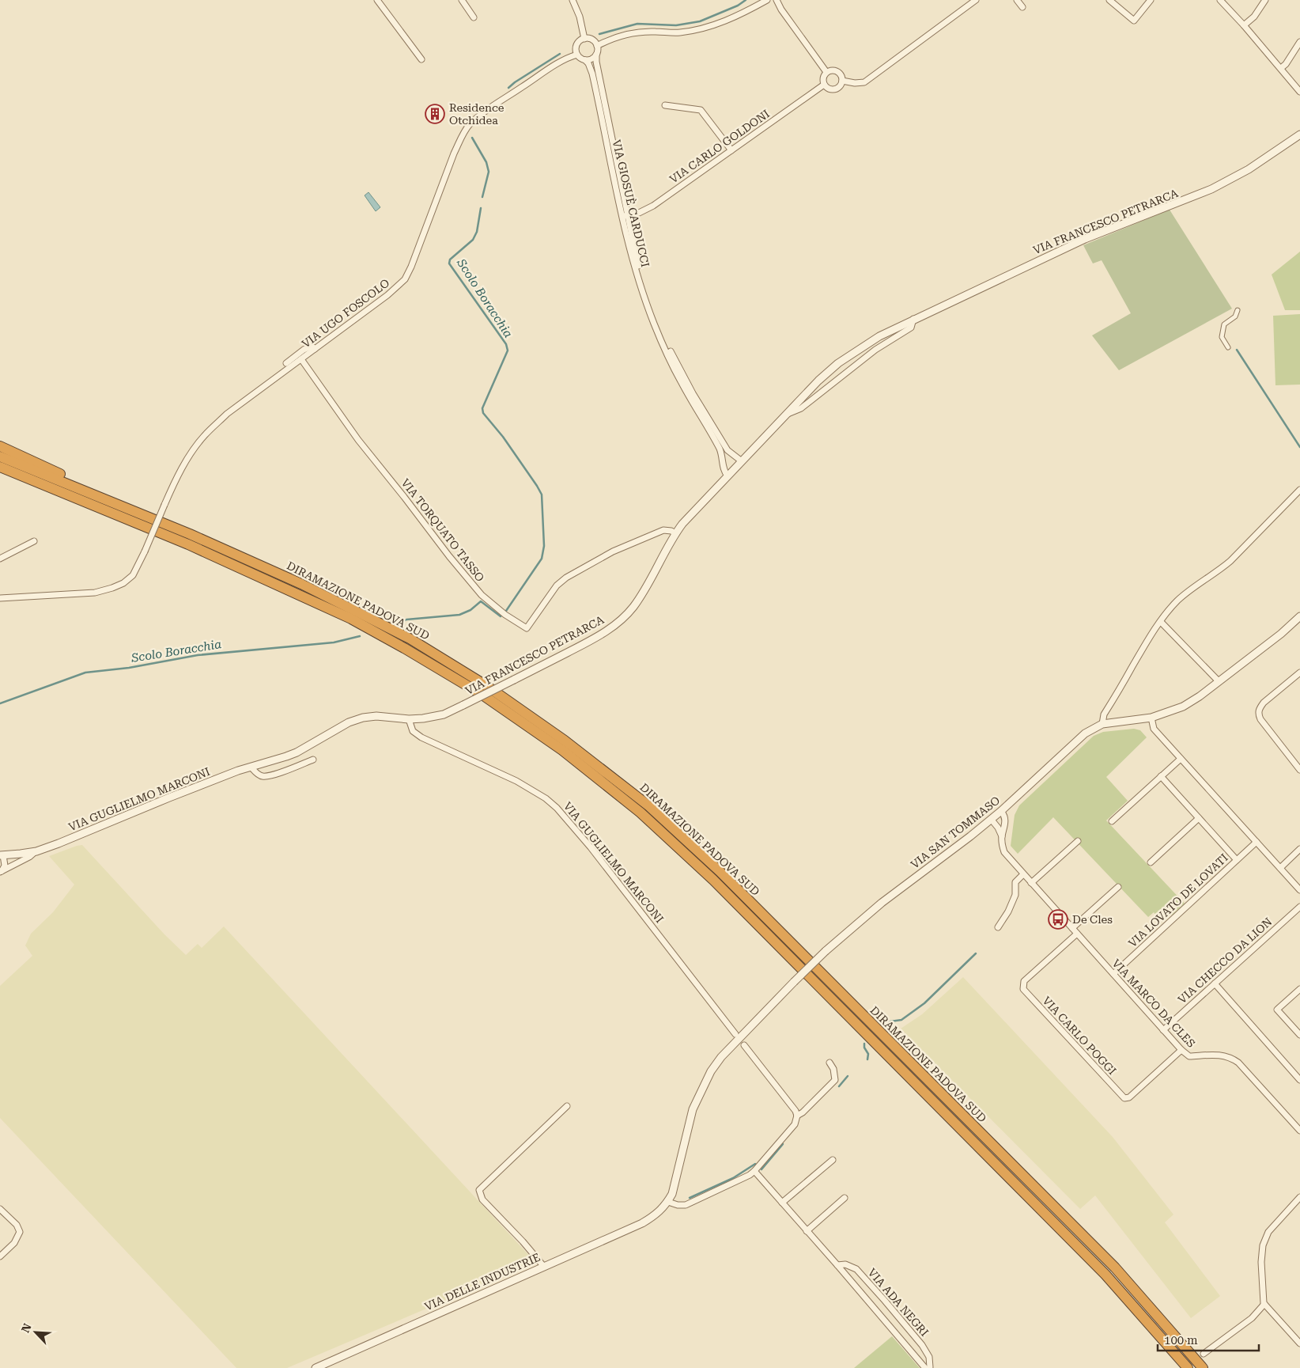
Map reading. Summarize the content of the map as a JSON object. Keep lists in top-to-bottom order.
{
  "streets": {
    "highway": ["DIRAMAZIONE PADOVA SUD"],
    "street": [
      "VIA CARLO GOLDONI",
      "VIA GIOSUÈ CARDUCCI",
      "VIA FRANCESCO PETRARCA",
      "VIA UGO FOSCOLO",
      "VIA TORQUATO TASSO",
      "VIA GUGLIELMO MARCONI",
      "VIA SAN TOMMASO",
      "VIA LOVATO DE LOVATI",
      "VIA CHECCO DA LION",
      "VIA MARCO DA CLES",
      "VIA CARLO POGGI",
      "VIA DELLE INDUSTRIE",
      "VIA ADA NEGRI"
    ]
  },
  "crossings": [
    ["VIA CARLO GOLDONI", "VIA GIOSUÈ CARDUCCI"],
    ["VIA GIOSUÈ CARDUCCI", "VIA FRANCESCO PETRARCA"],
    ["VIA GIOSUÈ CARDUCCI", "VIA UGO FOSCOLO"],
    ["VIA FRANCESCO PETRARCA", "VIA TORQUATO TASSO"],
    ["VIA FRANCESCO PETRARCA", "VIA GUGLIELMO MARCONI"],
    ["VIA UGO FOSCOLO", "VIA TORQUATO TASSO"],
    ["VIA SAN TOMMASO", "VIA MARCO DA CLES"],
    ["VIA SAN TOMMASO", "VIA DELLE INDUSTRIE"],
    ["VIA LOVATO DE LOVATI", "VIA MARCO DA CLES"],
    ["VIA CHECCO DA LION", "VIA MARCO DA CLES"],
    ["VIA MARCO DA CLES", "VIA CARLO POGGI"]
  ],
  "water": ["Scolo Boracchia"],
  "places": {
    "building": ["Residence Otchidea"],
    "bus stop": ["De Cles"]
  },
  "scale_bar": "100 m",
  "north": "top left"
}
